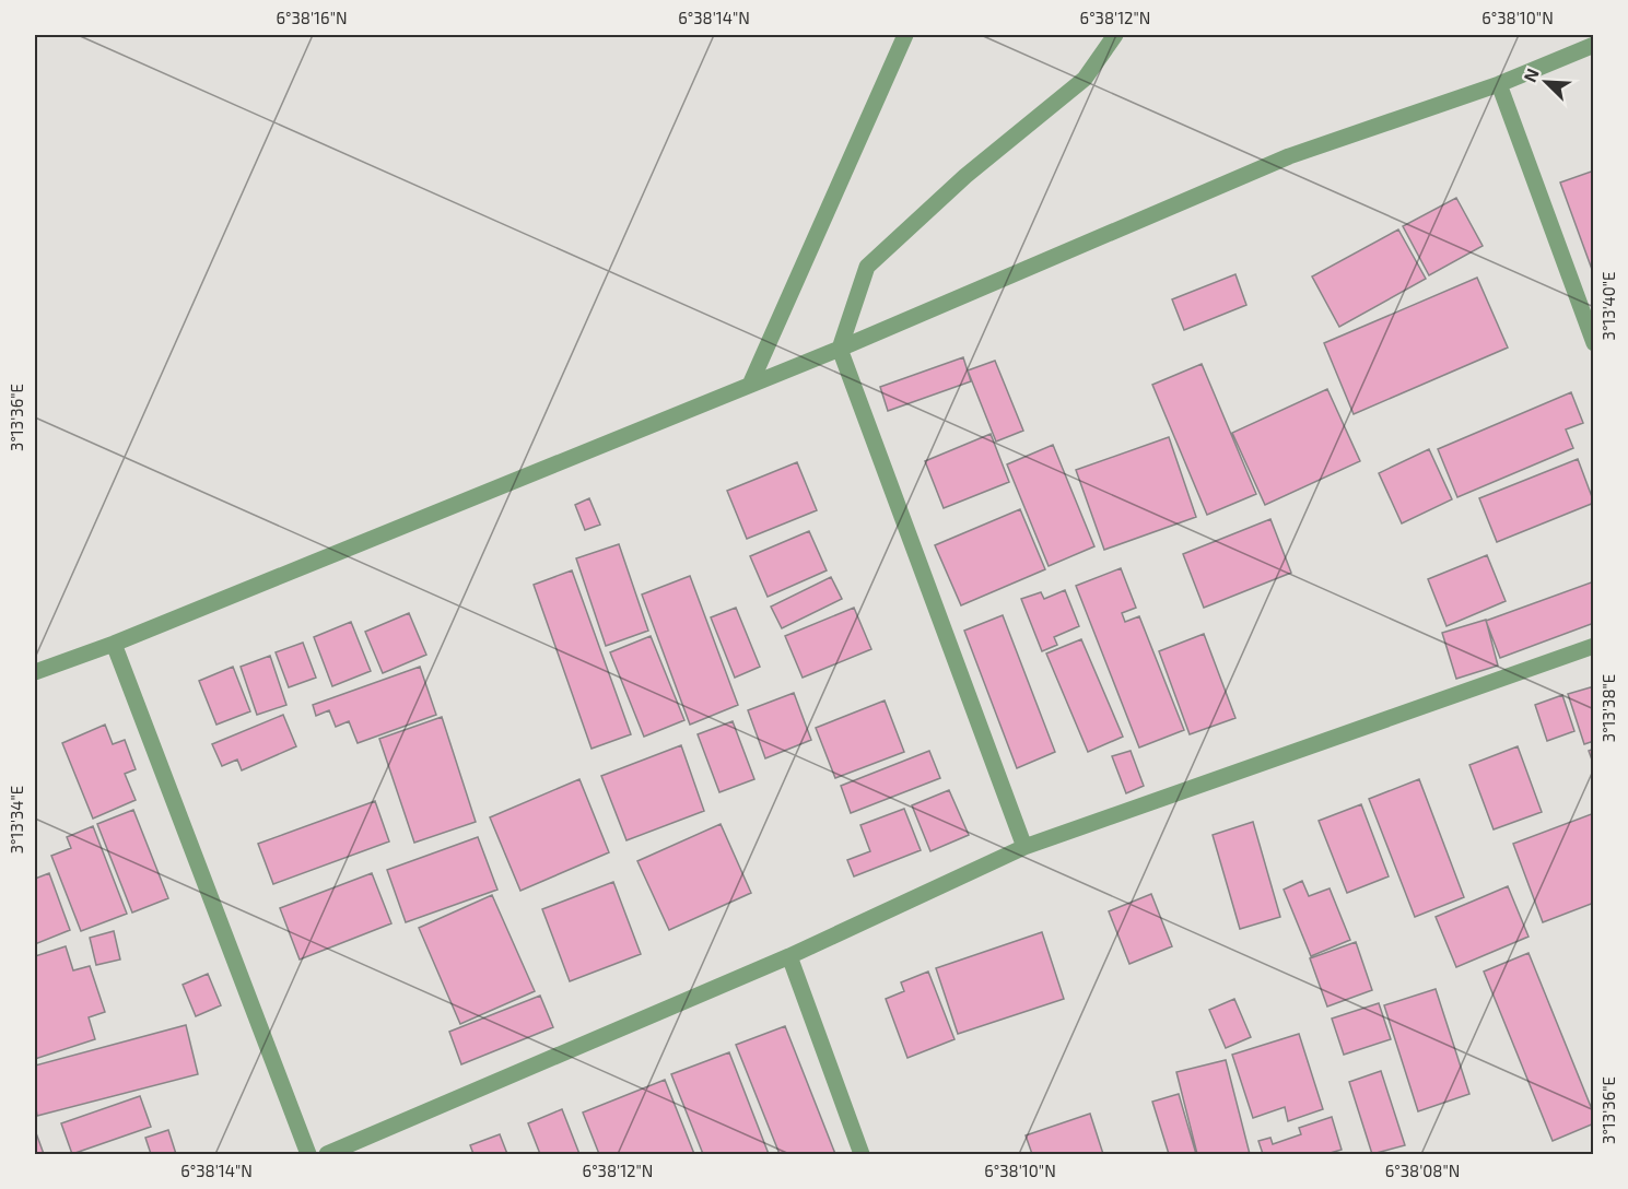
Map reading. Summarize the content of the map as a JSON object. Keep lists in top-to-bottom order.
{
  "north": "top left",
  "coordinates": [
    "6°38'16\"N",
    "6°38'14\"N",
    "6°38'12\"N",
    "6°38'10\"N",
    "3°13'40\"E",
    "3°13'36\"E",
    "3°13'38\"E",
    "3°13'34\"E",
    "6°38'08\"N"
  ]
}
